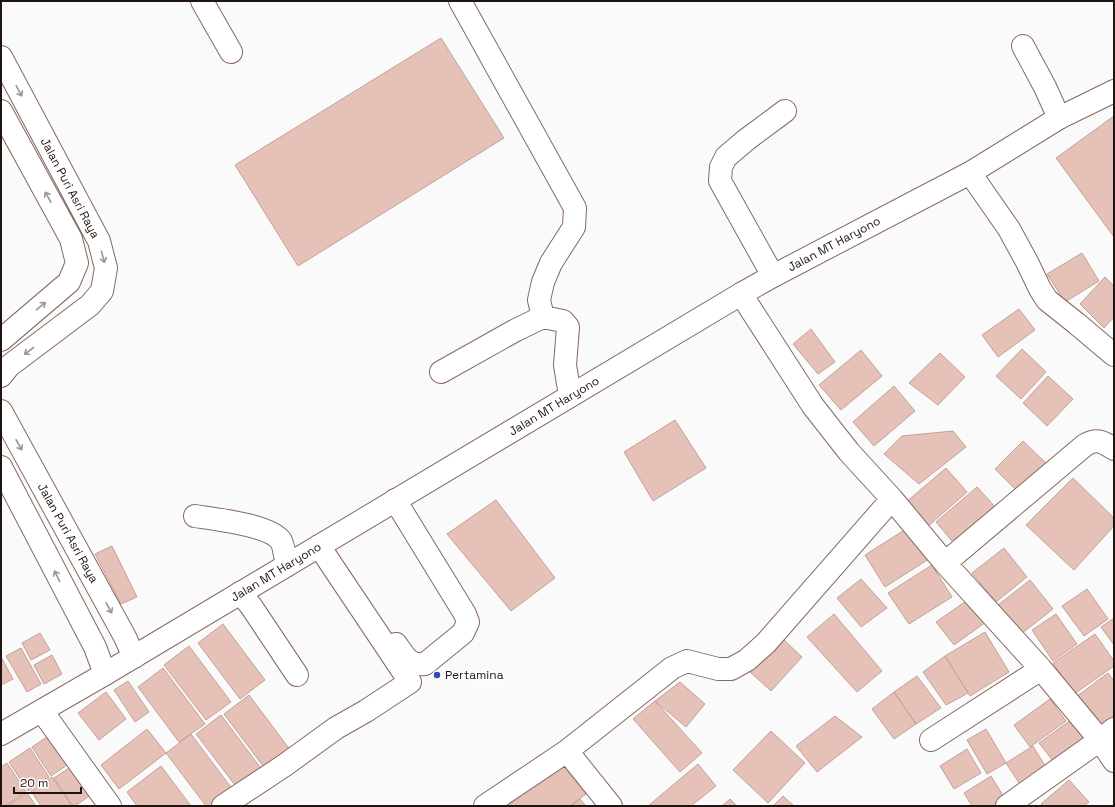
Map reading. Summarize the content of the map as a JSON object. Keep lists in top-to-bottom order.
{
  "streets": {
    "street": ["Jalan Puri Asri Raya", "Jalan MT Haryono"]
  },
  "crossings": [
    ["Jalan Puri Asri Raya", "Jalan MT Haryono"]
  ],
  "places": ["Pertamina"],
  "scale_bar": "20 m"
}
